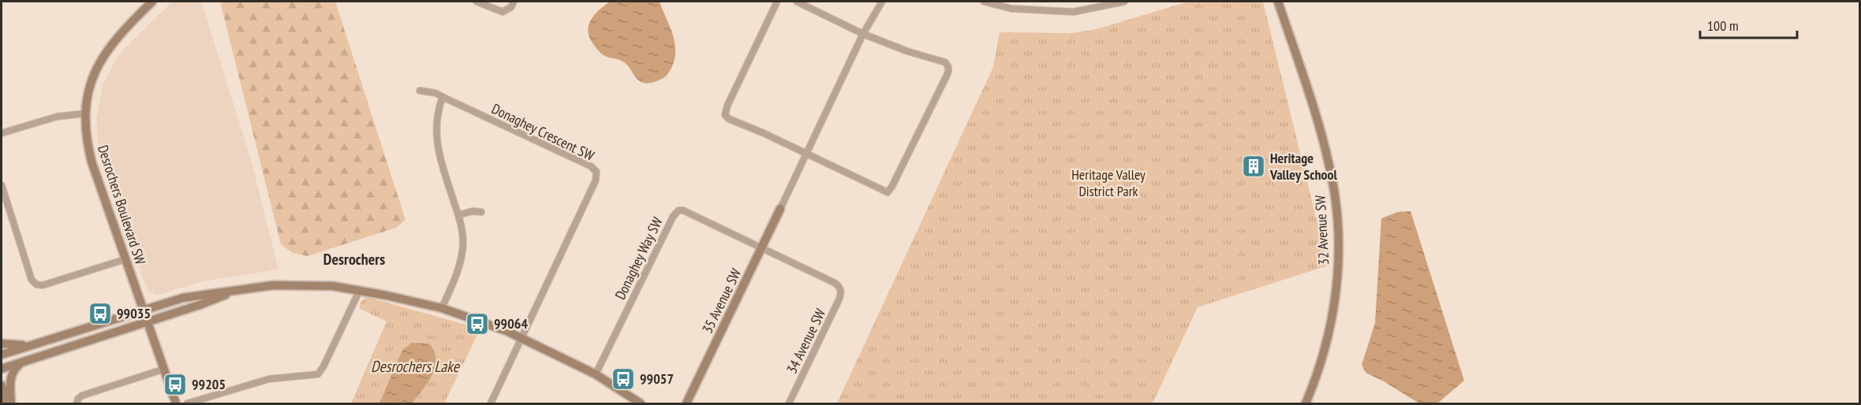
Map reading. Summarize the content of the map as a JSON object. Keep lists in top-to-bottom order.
{
  "streets": {
    "street": [
      "Donaghey Crescent SW",
      "Desrochers Boulevard SW",
      "32 Avenue SW",
      "Donaghey Way SW",
      "35 Avenue SW",
      "34 Avenue SW"
    ]
  },
  "crossings": [
    ["Donaghey Way SW", "35 Avenue SW"],
    ["Donaghey Way SW", "34 Avenue SW"],
    ["35 Avenue SW", "34 Avenue SW"]
  ],
  "districts": ["Desrochers"],
  "water": ["Desrochers Lake"],
  "parks": ["Heritage Valley District Park"],
  "places": {
    "building": ["Heritage Valley School"],
    "bus stop": [
      "99035",
      "99064",
      "99057",
      "99205"
    ]
  },
  "scale_bar": "100 m"
}
